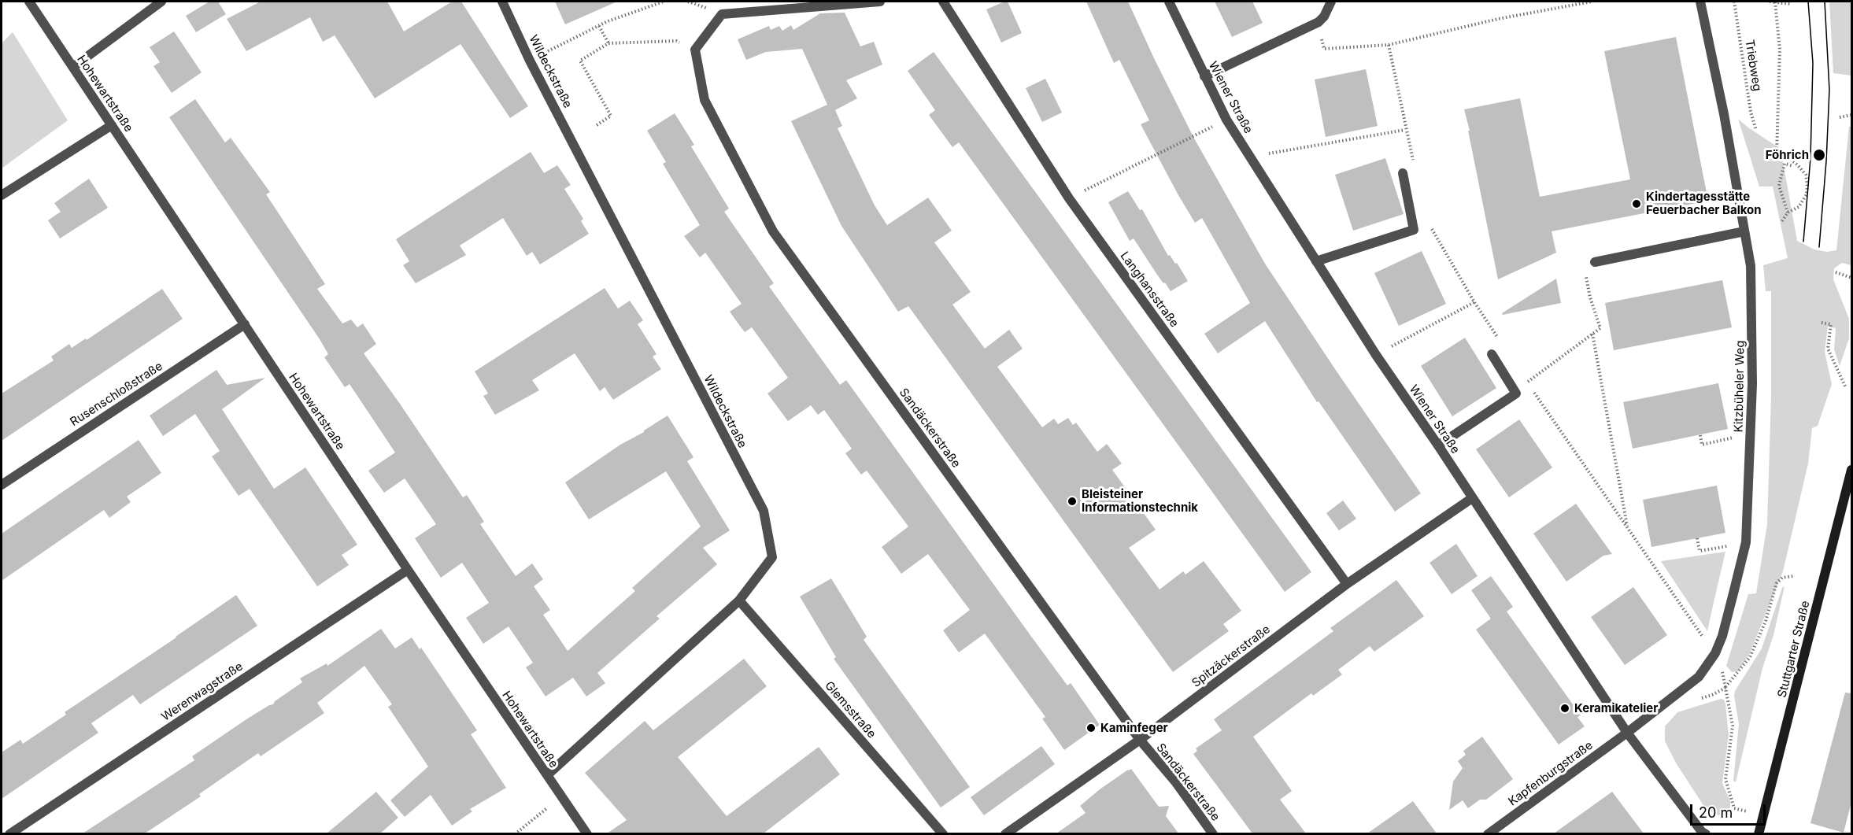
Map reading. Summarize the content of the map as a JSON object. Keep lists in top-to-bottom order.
{
  "streets": {
    "main road": ["Stuttgarter Straße"],
    "street": [
      "Wildeckstraße",
      "Hohewartstraße",
      "Wiener Straße",
      "Langhansstraße",
      "Kitzbüheler Weg",
      "Rusenschloßstraße",
      "Sandäckerstraße",
      "Spitzäckerstraße",
      "Werenwagstraße",
      "Glemsstraße",
      "Kapfenburgstraße"
    ],
    "path": ["Triebweg"]
  },
  "crossings": [
    ["Wildeckstraße", "Hohewartstraße"],
    ["Wildeckstraße", "Glemsstraße"],
    ["Hohewartstraße", "Rusenschloßstraße"],
    ["Hohewartstraße", "Werenwagstraße"],
    ["Wiener Straße", "Kitzbüheler Weg"],
    ["Wiener Straße", "Spitzäckerstraße"],
    ["Wiener Straße", "Kapfenburgstraße"],
    ["Langhansstraße", "Spitzäckerstraße"],
    ["Kitzbüheler Weg", "Kapfenburgstraße"],
    ["Sandäckerstraße", "Spitzäckerstraße"]
  ],
  "places": [
    "Föhrich",
    "Kindertagesstätte Feuerbacher Balkon",
    "Bleisteiner Informationstechnik",
    "Keramikatelier",
    "Kaminfeger"
  ],
  "scale_bar": "20 m"
}
